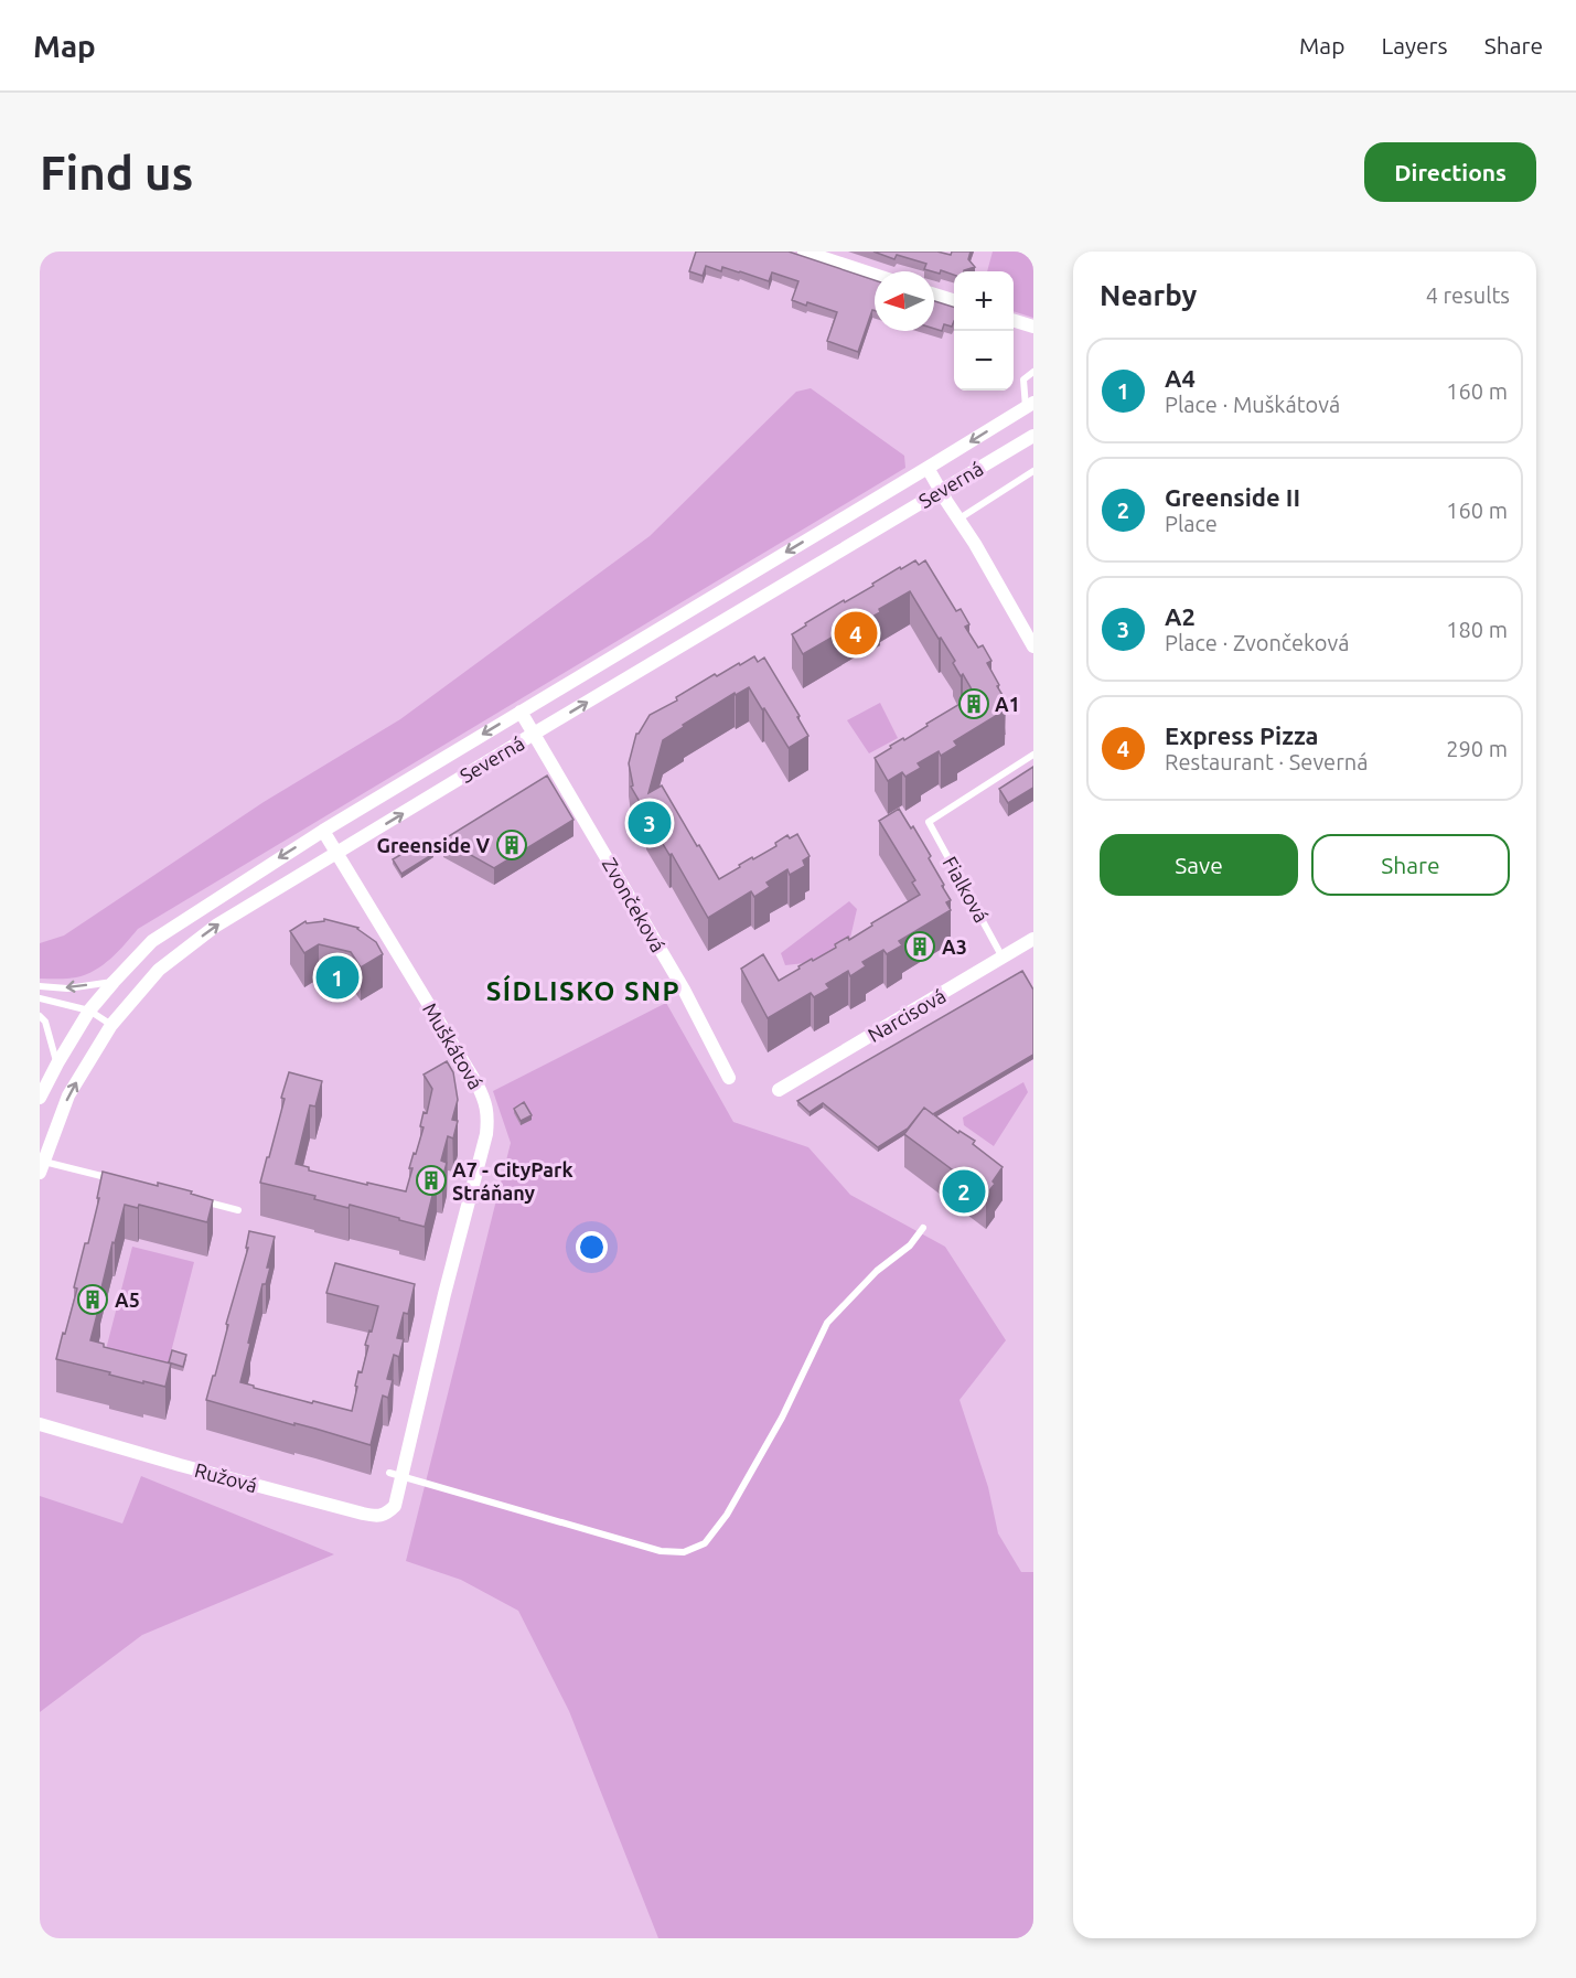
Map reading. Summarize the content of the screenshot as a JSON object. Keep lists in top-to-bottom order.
{
  "streets": {
    "street": [
      "Severná",
      "Zvončeková",
      "Narcisová",
      "Muškátová",
      "Ružová"
    ],
    "lane": ["Fialková"]
  },
  "crossings": [
    ["Severná", "Zvončeková"],
    ["Severná", "Muškátová"],
    ["Fialková", "Narcisová"],
    ["Muškátová", "Ružová"]
  ],
  "districts": ["SÍDLISKO SNP"],
  "places": {
    "building": [
      "A1",
      "Greenside V",
      "A3",
      "A7 - CityPark Stráňany",
      "A5"
    ]
  },
  "north": "left",
  "page": {
    "header": "Map",
    "nav": ["Map", "Layers", "Share"],
    "buttons": [
      "Directions",
      ["Save", "Share"]
    ],
    "title": "Find us",
    "heading": ["Nearby", "4 results"],
    "map_buttons": ["+", "−"],
    "list": [
      {
        "mark": "1",
        "name": "A4",
        "note": "Place · Muškátová",
        "value": "160 m"
      },
      {
        "mark": "2",
        "name": "Greenside II",
        "note": "Place",
        "value": "160 m"
      },
      {
        "mark": "3",
        "name": "A2",
        "note": "Place · Zvončeková",
        "value": "180 m"
      },
      {
        "mark": "4",
        "name": "Express Pizza",
        "note": "Restaurant · Severná",
        "value": "290 m"
      }
    ],
    "pins": [
      "4",
      "3",
      "1",
      "2"
    ]
  }
}
